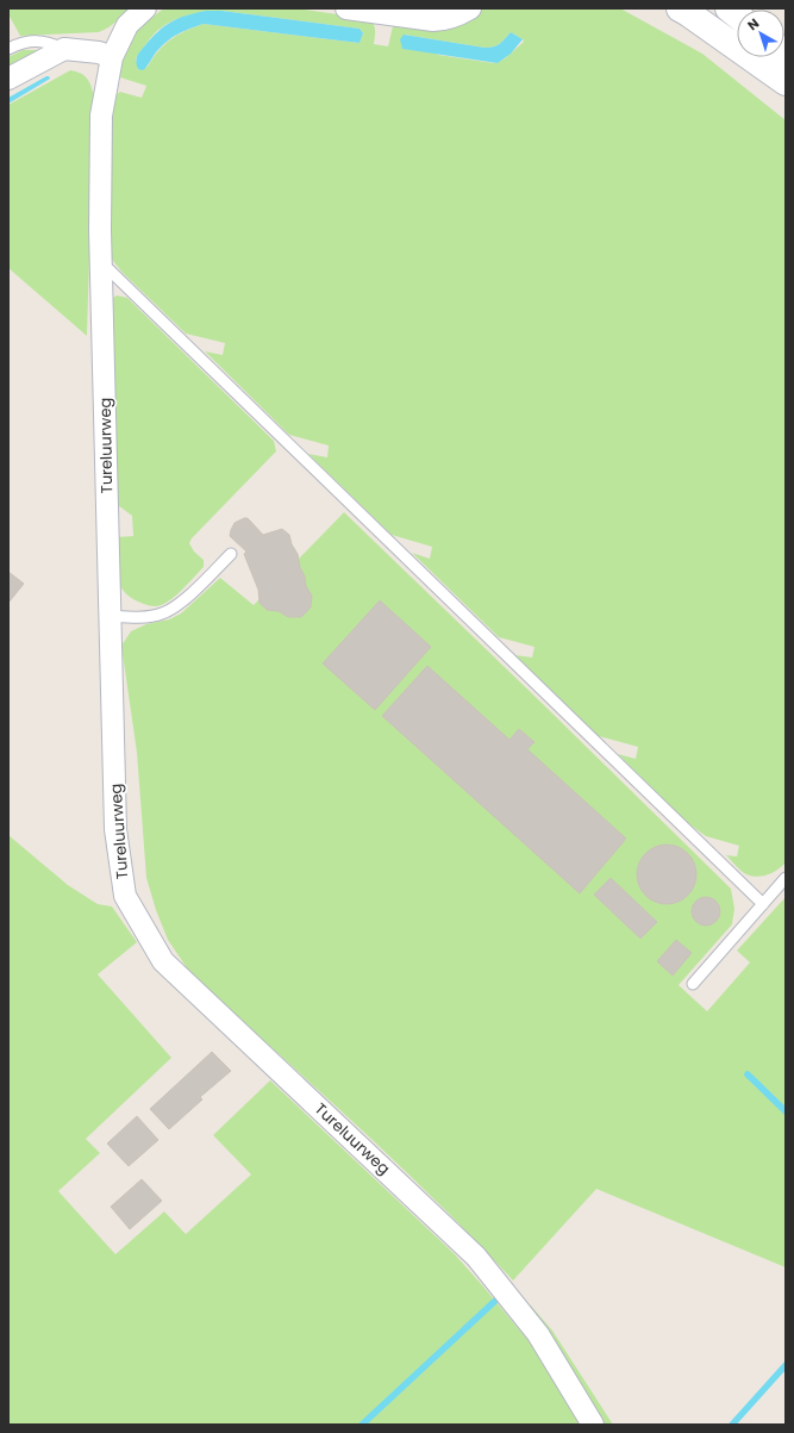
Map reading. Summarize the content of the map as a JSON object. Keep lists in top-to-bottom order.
{
  "streets": {
    "street": ["Tureluurweg"]
  },
  "north": "top left"
}
